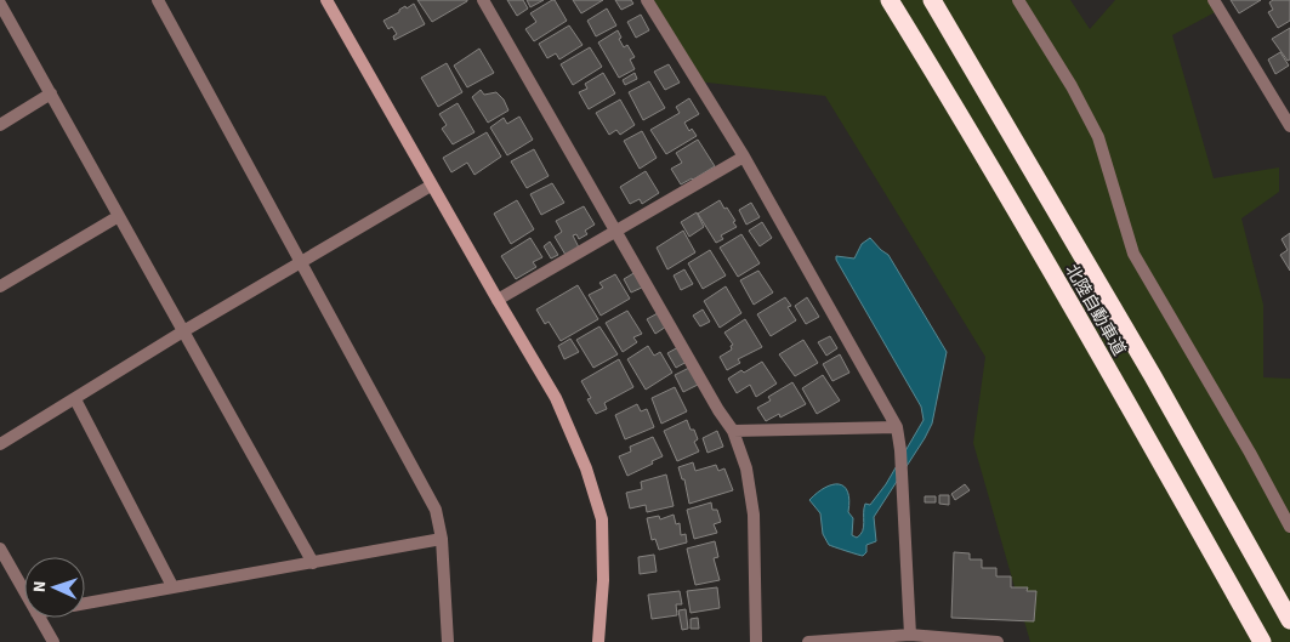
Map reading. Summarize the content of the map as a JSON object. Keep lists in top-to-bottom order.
{
  "streets": {
    "highway": ["北陸自動車道"]
  },
  "north": "left"
}
